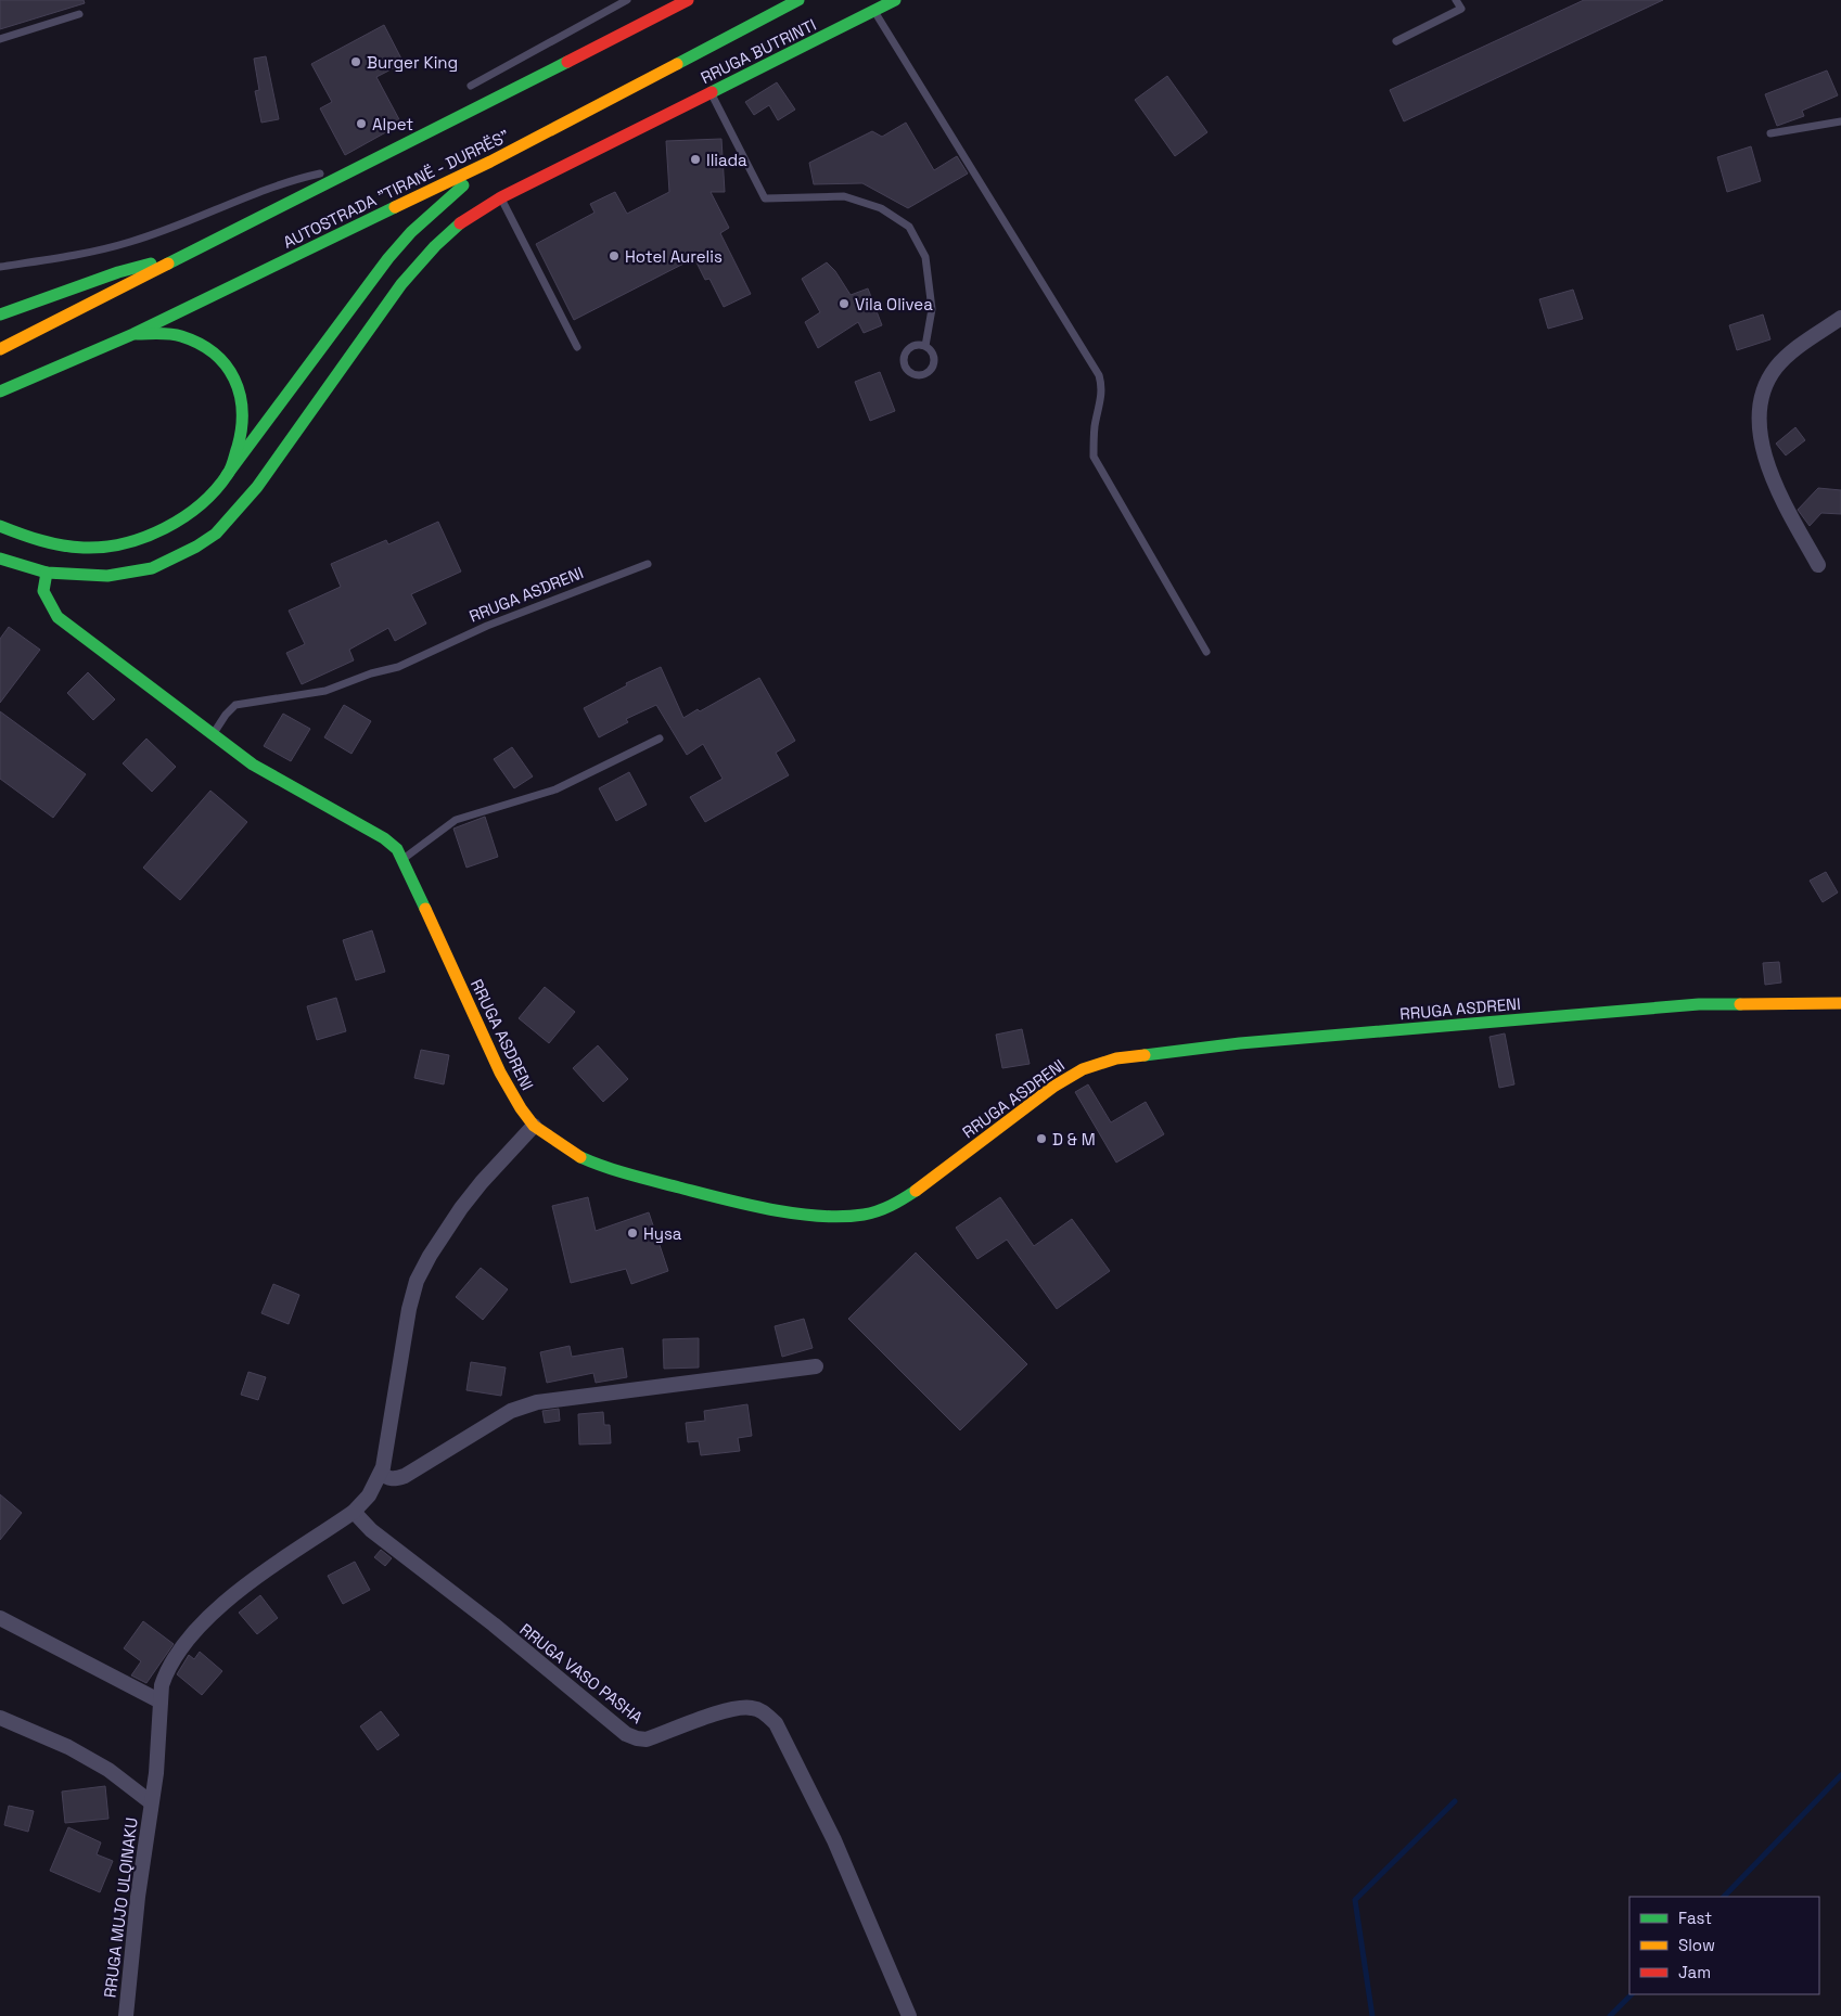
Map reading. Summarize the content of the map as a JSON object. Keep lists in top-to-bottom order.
{
  "streets": {
    "main road": ["RRUGA BUTRINTI", "AUTOSTRADA \"TIRANË - DURRËS\"", "RRUGA ASDRENI"],
    "street": ["RRUGA VASO PASHA", "RRUGA MUJO ULQINAKU"]
  },
  "crossings": [
    ["RRUGA BUTRINTI", "RRUGA ASDRENI"],
    ["RRUGA VASO PASHA", "RRUGA MUJO ULQINAKU"]
  ],
  "places": [
    "Burger King",
    "Alpet",
    "Iliada",
    "Hotel Aurelis",
    "Vila Olivea",
    "D & M",
    "Hysa"
  ],
  "legend": ["Fast", "Slow", "Jam"]
}
